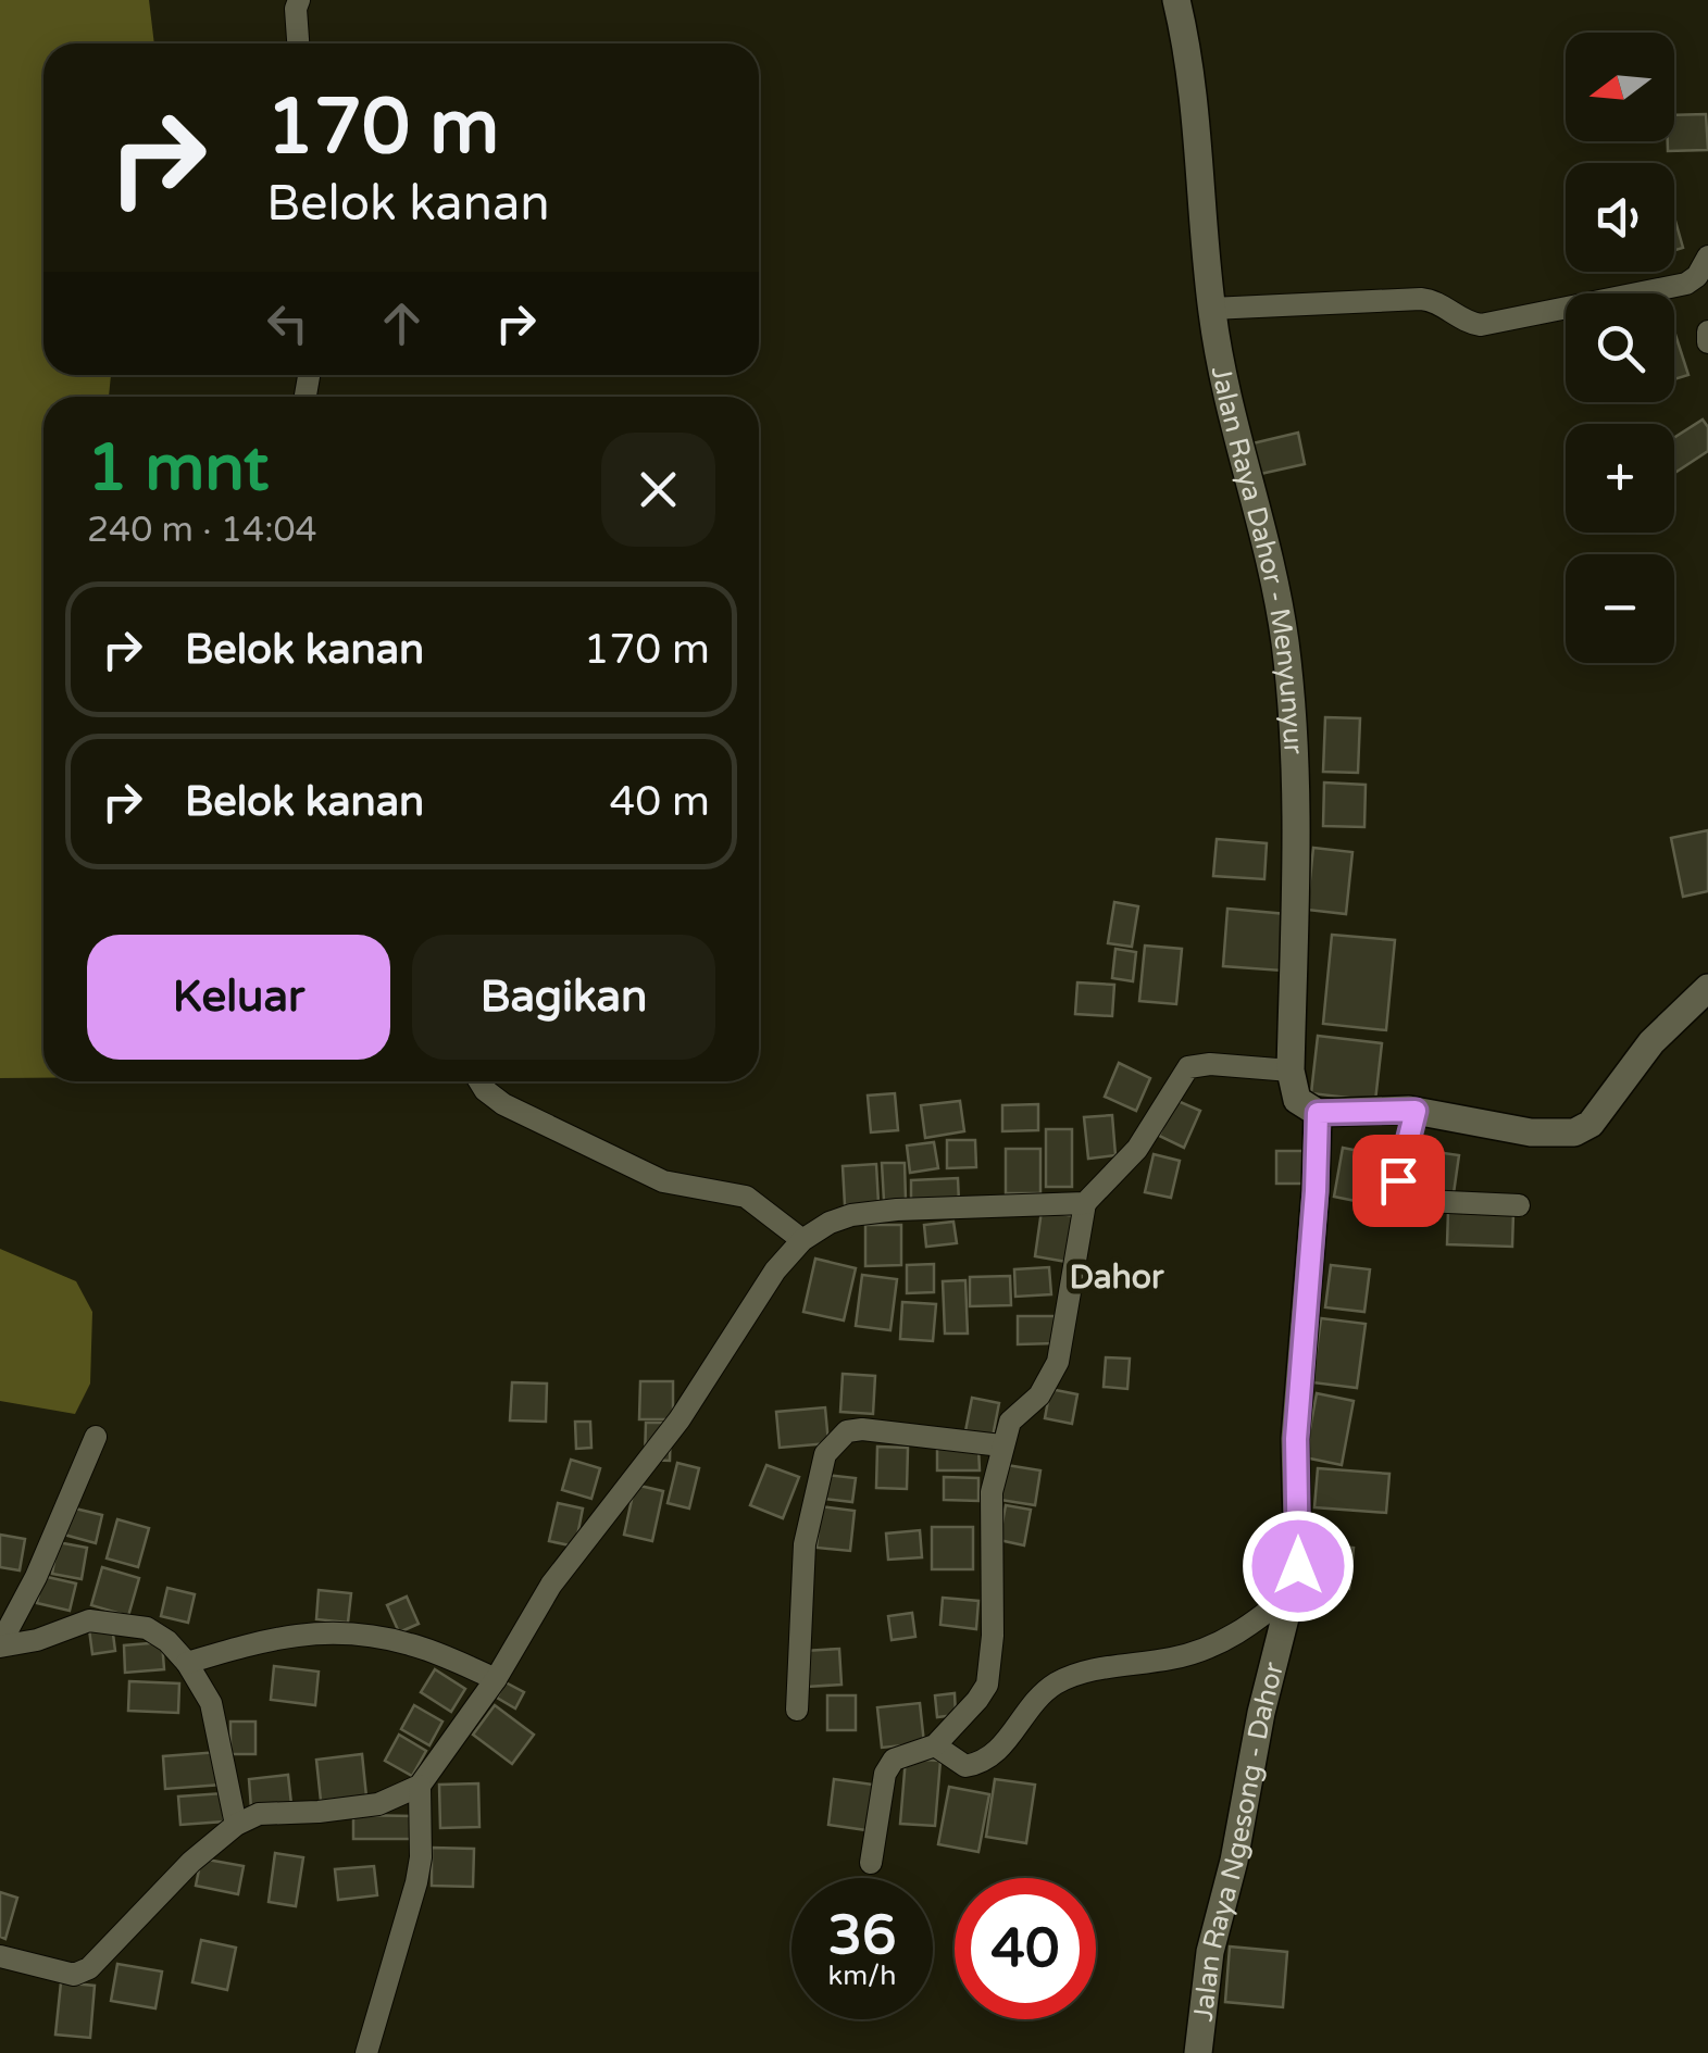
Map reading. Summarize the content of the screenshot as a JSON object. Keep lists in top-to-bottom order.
{
  "streets": {
    "street": ["Jalan Raya Dahor - Menyunyur", "Jalan Raya Ngesong - Dahor"]
  },
  "districts": ["Dahor"],
  "north": "left",
  "page": {
    "map_buttons": ["+", "−"],
    "turn": ["170 m", "Belok kanan"],
    "heading": ["1 mnt", "240 m · 14:04"],
    "list": [
      {
        "name": "Belok kanan",
        "value": "170 m"
      },
      {
        "name": "Belok kanan",
        "value": "40 m"
      }
    ],
    "buttons": ["Keluar", "Bagikan"],
    "speed": "36 km/h",
    "limit": "40"
  }
}
